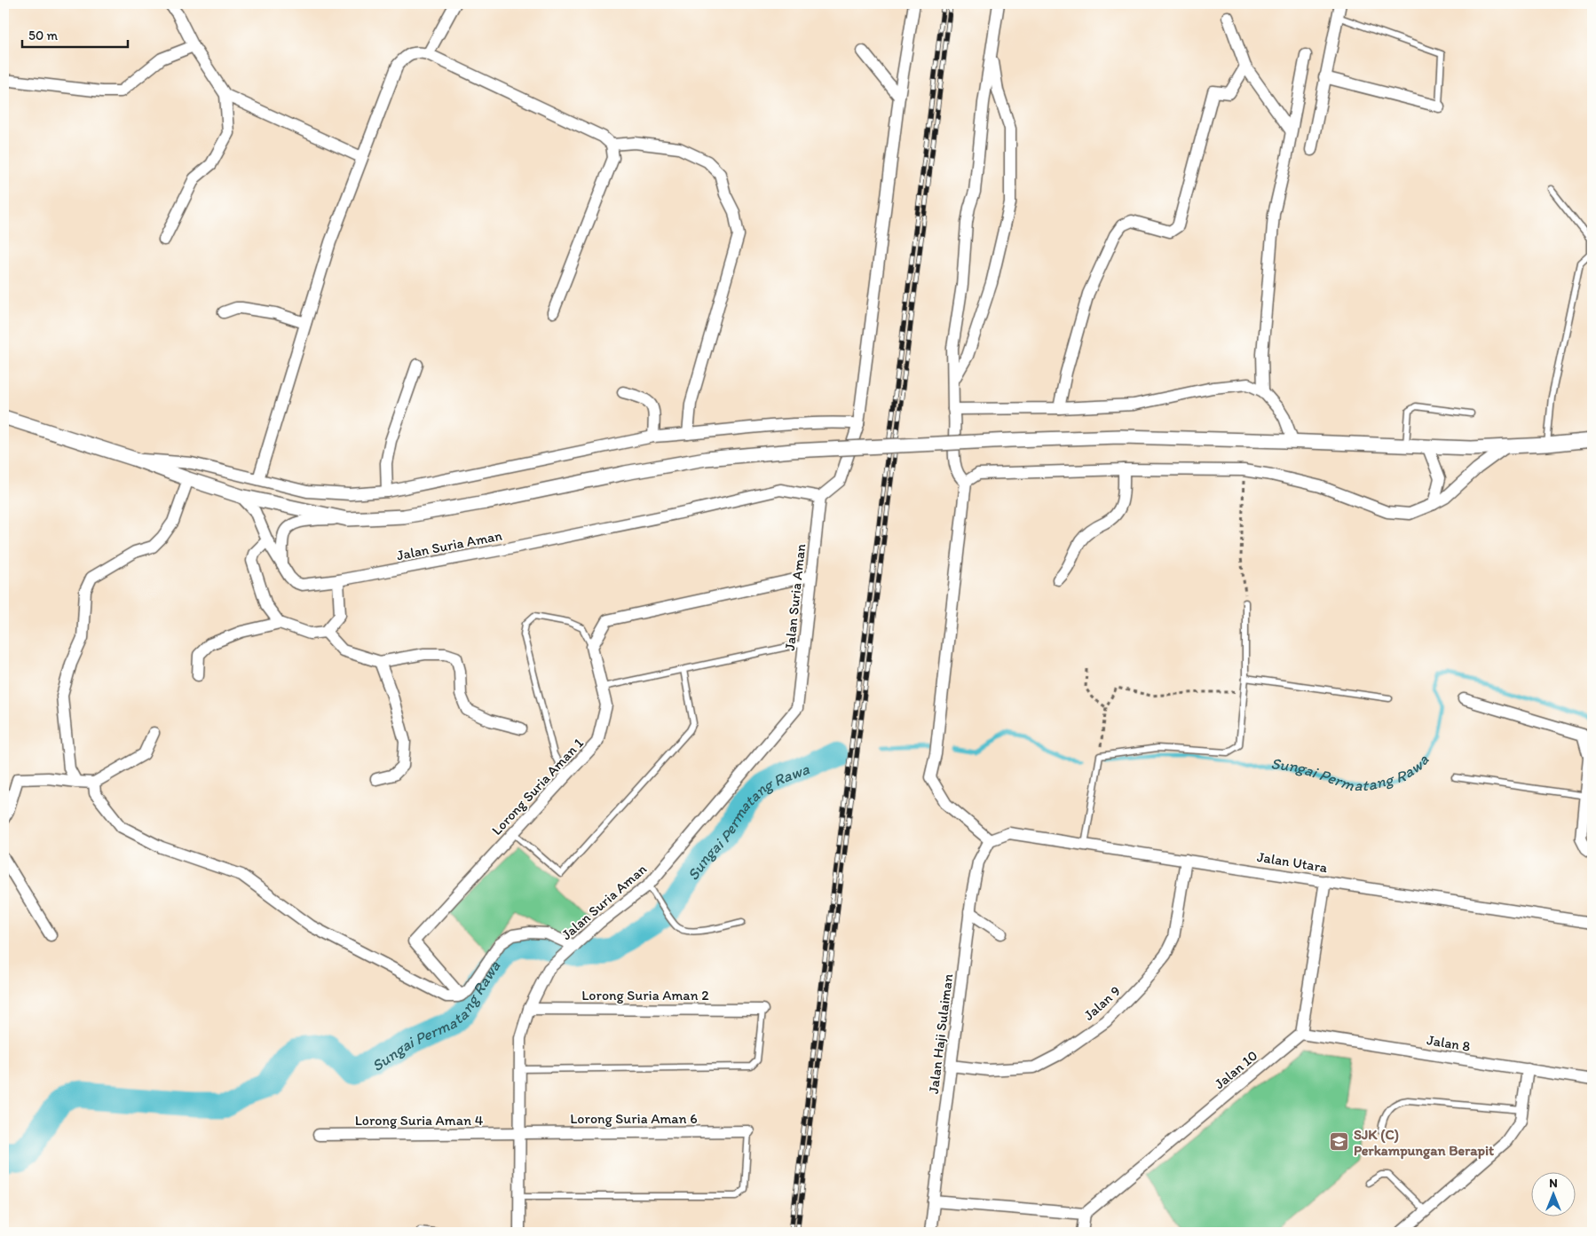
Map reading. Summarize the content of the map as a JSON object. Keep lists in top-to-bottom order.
{
  "streets": {
    "street": [
      "Jalan Suria Aman",
      "Lorong Suria Aman 1",
      "Jalan Utara",
      "Lorong Suria Aman 2",
      "Jalan 9",
      "Jalan Haji Sulaiman",
      "Jalan 8",
      "Jalan 10",
      "Lorong Suria Aman 6",
      "Lorong Suria Aman 4"
    ]
  },
  "crossings": [
    ["Jalan Suria Aman", "Lorong Suria Aman 2"],
    ["Jalan Suria Aman", "Lorong Suria Aman 6"],
    ["Jalan Suria Aman", "Lorong Suria Aman 4"],
    ["Jalan Utara", "Jalan 9"],
    ["Jalan Utara", "Jalan Haji Sulaiman"],
    ["Jalan 9", "Jalan Haji Sulaiman"],
    ["Jalan 8", "Jalan 10"],
    ["Lorong Suria Aman 6", "Lorong Suria Aman 4"]
  ],
  "water": ["Sungai Permatang Rawa"],
  "places": {
    "school or university": ["SJK (C) Perkampungan Berapit"]
  },
  "scale_bar": "50 m",
  "north": "top"
}
